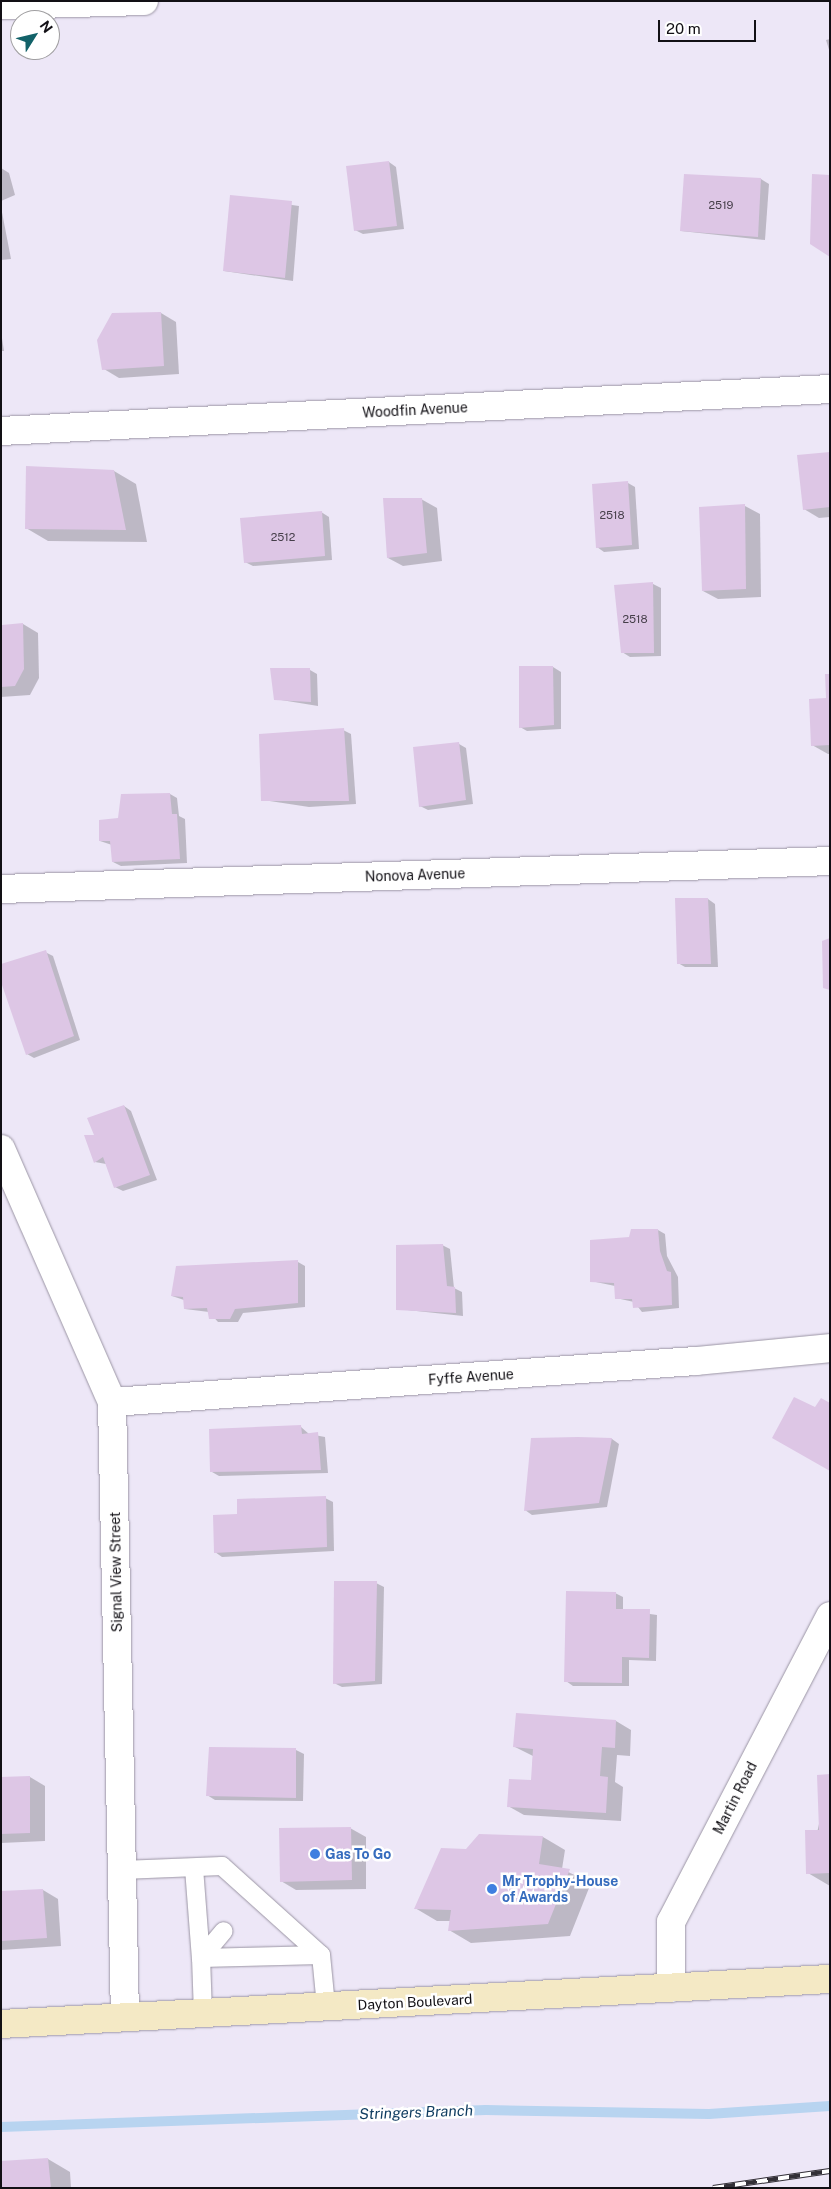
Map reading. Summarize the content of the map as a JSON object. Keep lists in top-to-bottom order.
{
  "streets": {
    "main road": ["Dayton Boulevard"],
    "street": [
      "Woodfin Avenue",
      "Nonova Avenue",
      "Fyffe Avenue",
      "Signal View Street",
      "Martin Road"
    ]
  },
  "crossings": [
    ["Fyffe Avenue", "Signal View Street"],
    ["Signal View Street", "Dayton Boulevard"],
    ["Martin Road", "Dayton Boulevard"]
  ],
  "water": ["Stringers Branch"],
  "places": ["Gas To Go", "Mr Trophy-House of Awards"],
  "house_numbers": [
    "2519",
    "2518",
    "2512",
    "2518"
  ],
  "scale_bar": "20 m",
  "north": "top right"
}
